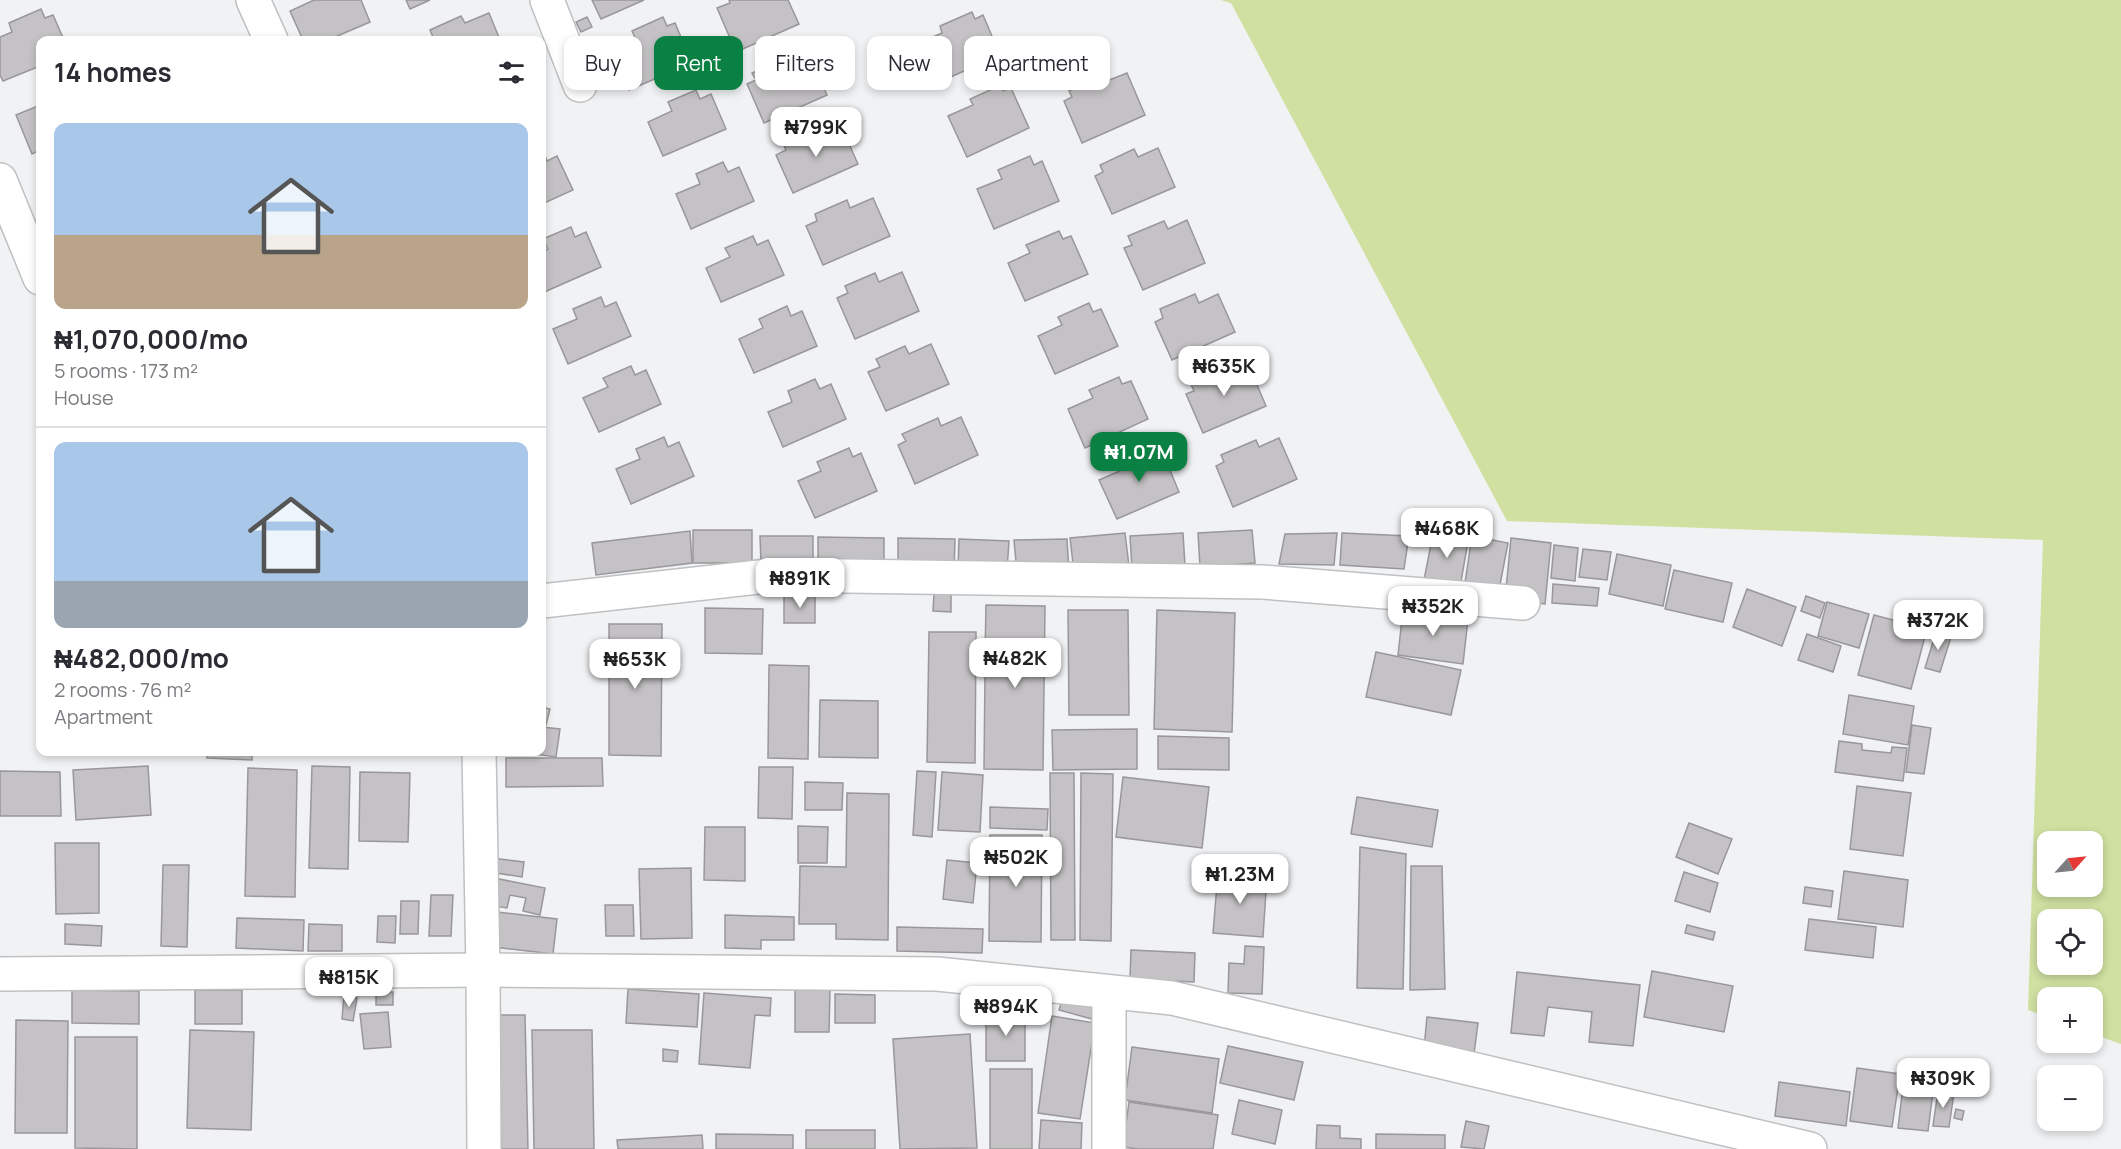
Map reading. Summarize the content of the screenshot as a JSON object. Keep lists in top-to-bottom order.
{
  "north": "top right",
  "page": {
    "chip": [
      "Buy",
      "Rent",
      "Filters",
      "New",
      "Apartment"
    ],
    "heading": "14 homes",
    "price": [
      "₦799K",
      "₦635K",
      "₦1.07M",
      "₦468K",
      "₦891K",
      "₦352K",
      "₦372K",
      "₦482K",
      "₦653K",
      "₦502K",
      "₦1.23M",
      "₦815K",
      "₦894K",
      "₦309K"
    ],
    "list": [
      {
        "name": "₦1,070,000/mo",
        "note": "5 rooms · 173 m² · House"
      },
      {
        "name": "₦482,000/mo",
        "note": "2 rooms · 76 m² · Apartment"
      }
    ],
    "map_buttons": ["+", "−"]
  }
}
